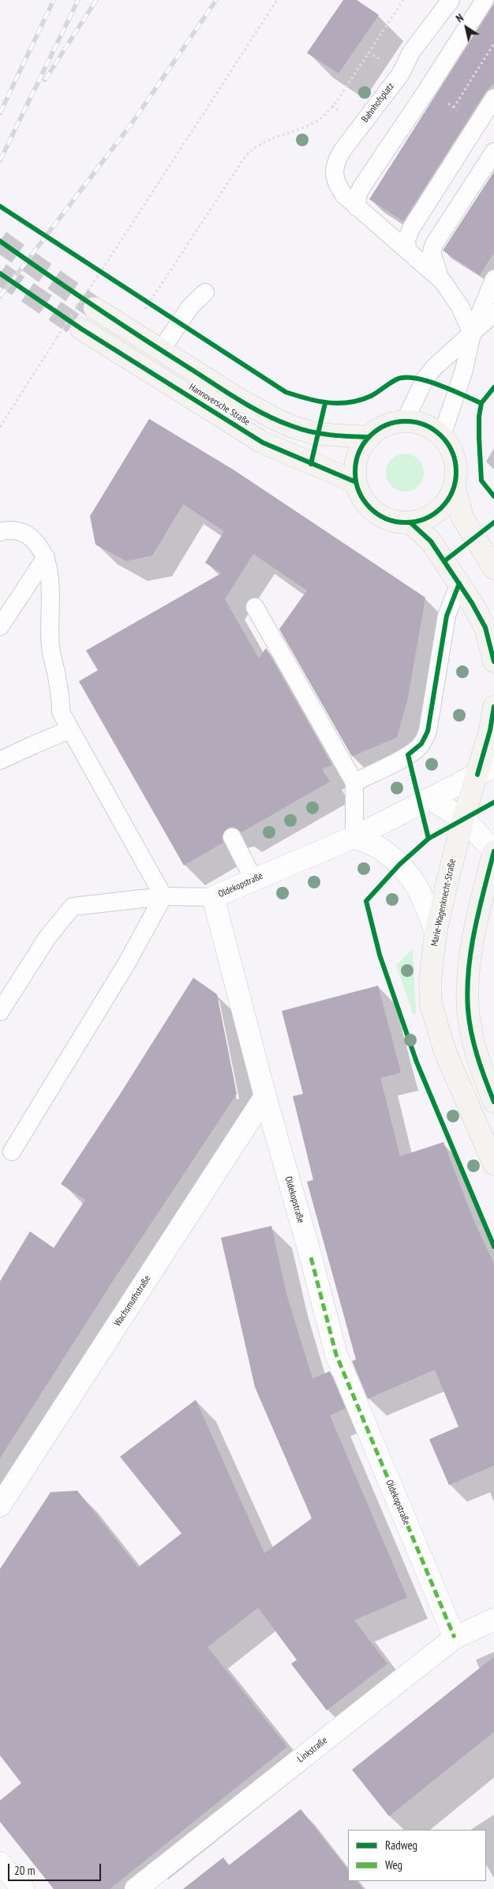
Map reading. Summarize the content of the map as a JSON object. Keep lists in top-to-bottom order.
{
  "streets": {
    "street": [
      "Hannoversche Straße",
      "Oldekopstraße",
      "Marie-Wagenknecht-Straße",
      "Wachsmuthstraße",
      "Linkstraße"
    ],
    "lane": ["Bahnhofsplatz"]
  },
  "crossings": [
    ["Oldekopstraße", "Marie-Wagenknecht-Straße"],
    ["Oldekopstraße", "Wachsmuthstraße"],
    ["Oldekopstraße", "Linkstraße"]
  ],
  "legend": ["Radweg", "Weg"],
  "scale_bar": "20 m",
  "north": "top left"
}
